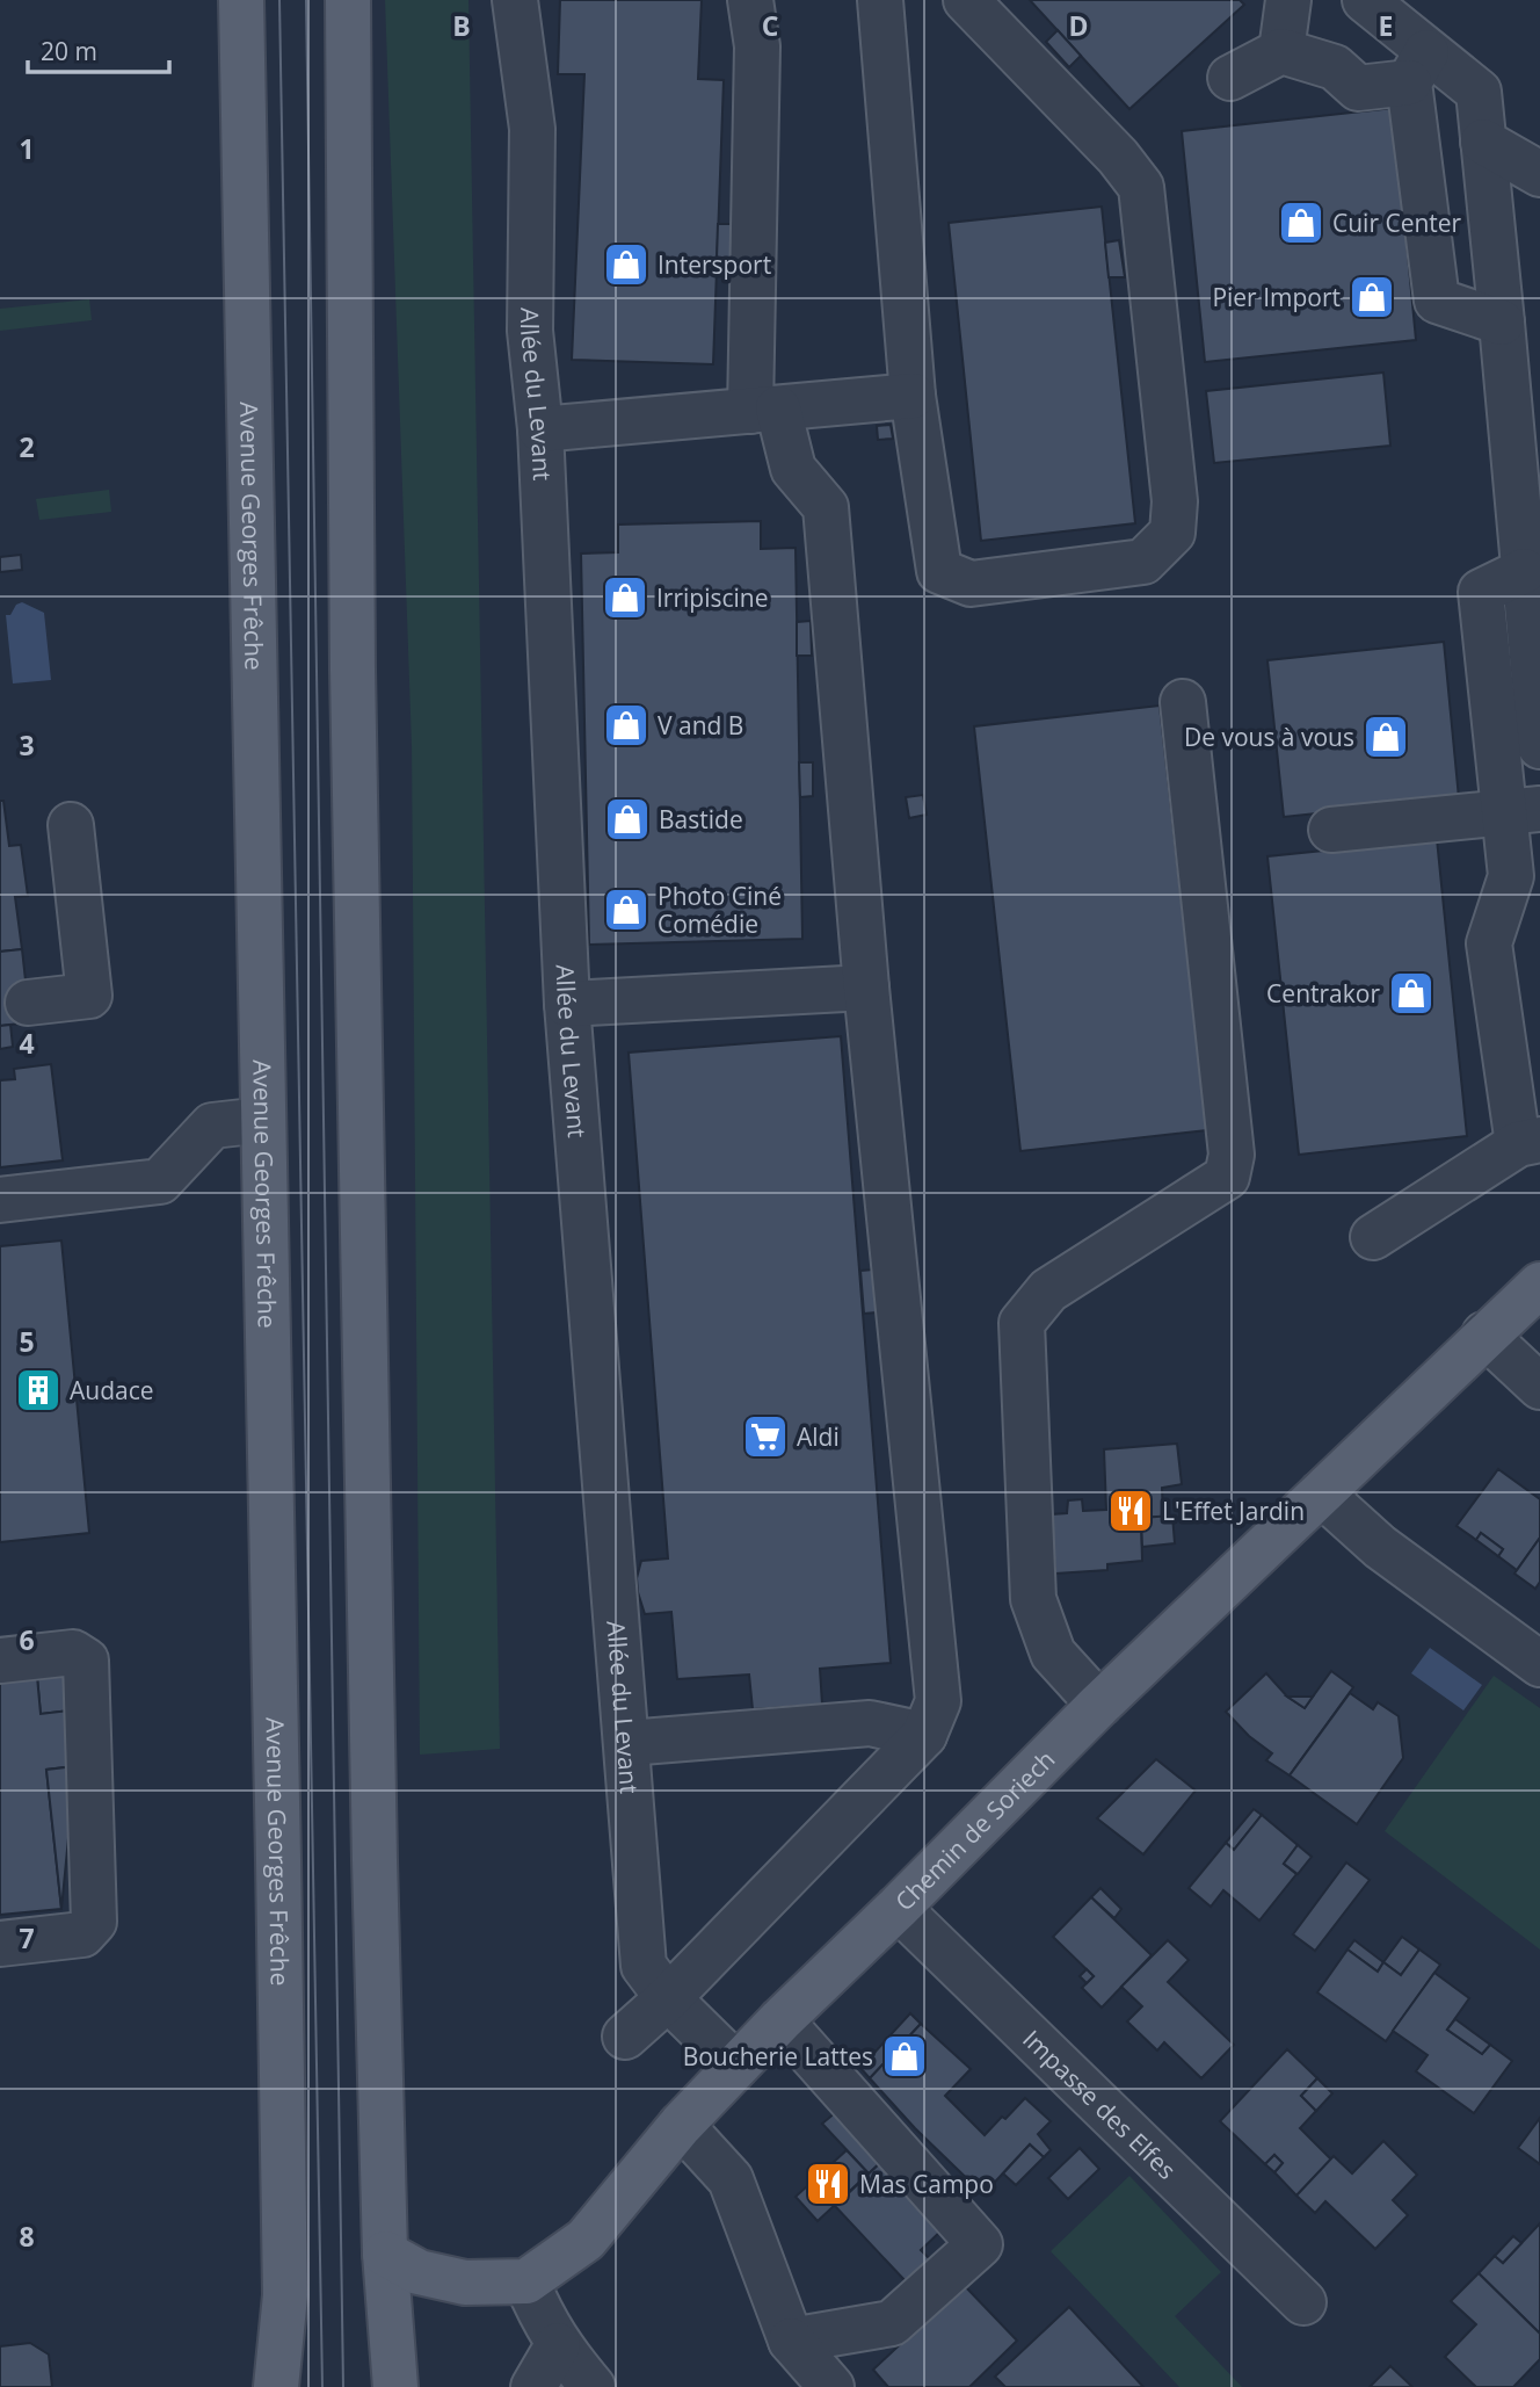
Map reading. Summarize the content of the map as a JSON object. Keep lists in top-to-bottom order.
{
  "streets": {
    "main road": ["Avenue Georges Frêche", "Chemin de Soriech"],
    "street": ["Allée du Levant", "Impasse des Elfes"]
  },
  "crossings": [
    ["Allée du Levant", "Chemin de Soriech"],
    ["Chemin de Soriech", "Impasse des Elfes"]
  ],
  "places": {
    "shop": [
      "Cuir Center",
      "Intersport",
      "Pier Import",
      "Irripiscine",
      "V and B",
      "De vous à vous",
      "Bastide",
      "Photo Ciné Comédie",
      "Centrakor",
      "Boucherie Lattes"
    ],
    "building": ["Audace"],
    "supermarket": ["Aldi"],
    "restaurant": ["L'Effet Jardin", "Mas Campo"]
  },
  "scale_bar": "20 m",
  "grid": {
    "columns": [
      "B",
      "C",
      "D",
      "E"
    ],
    "rows": [
      "1",
      "2",
      "3",
      "4",
      "5",
      "6",
      "7",
      "8"
    ]
  }
}
